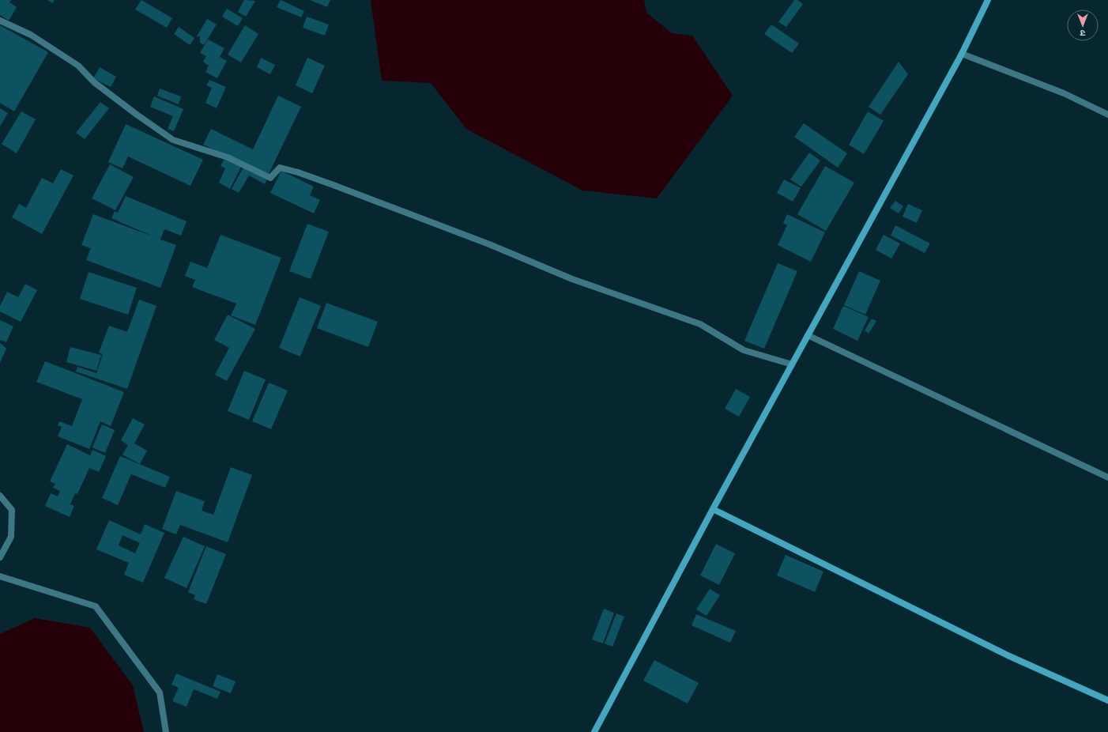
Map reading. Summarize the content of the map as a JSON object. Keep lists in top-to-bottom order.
{
  "north": "bottom"
}
